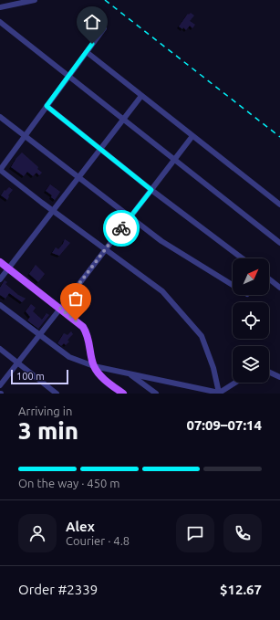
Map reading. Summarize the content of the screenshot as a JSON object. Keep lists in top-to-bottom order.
{
  "scale_bar": "100 m",
  "north": "top right",
  "page": {
    "scale": "100 m",
    "heading": ["3 min", "Arriving in", "07:09–07:14"],
    "panel": [
      "Alex",
      "Courier · 4.8",
      "Order #2339",
      "$12.67"
    ],
    "bar": "On the way · 450 m"
  }
}
